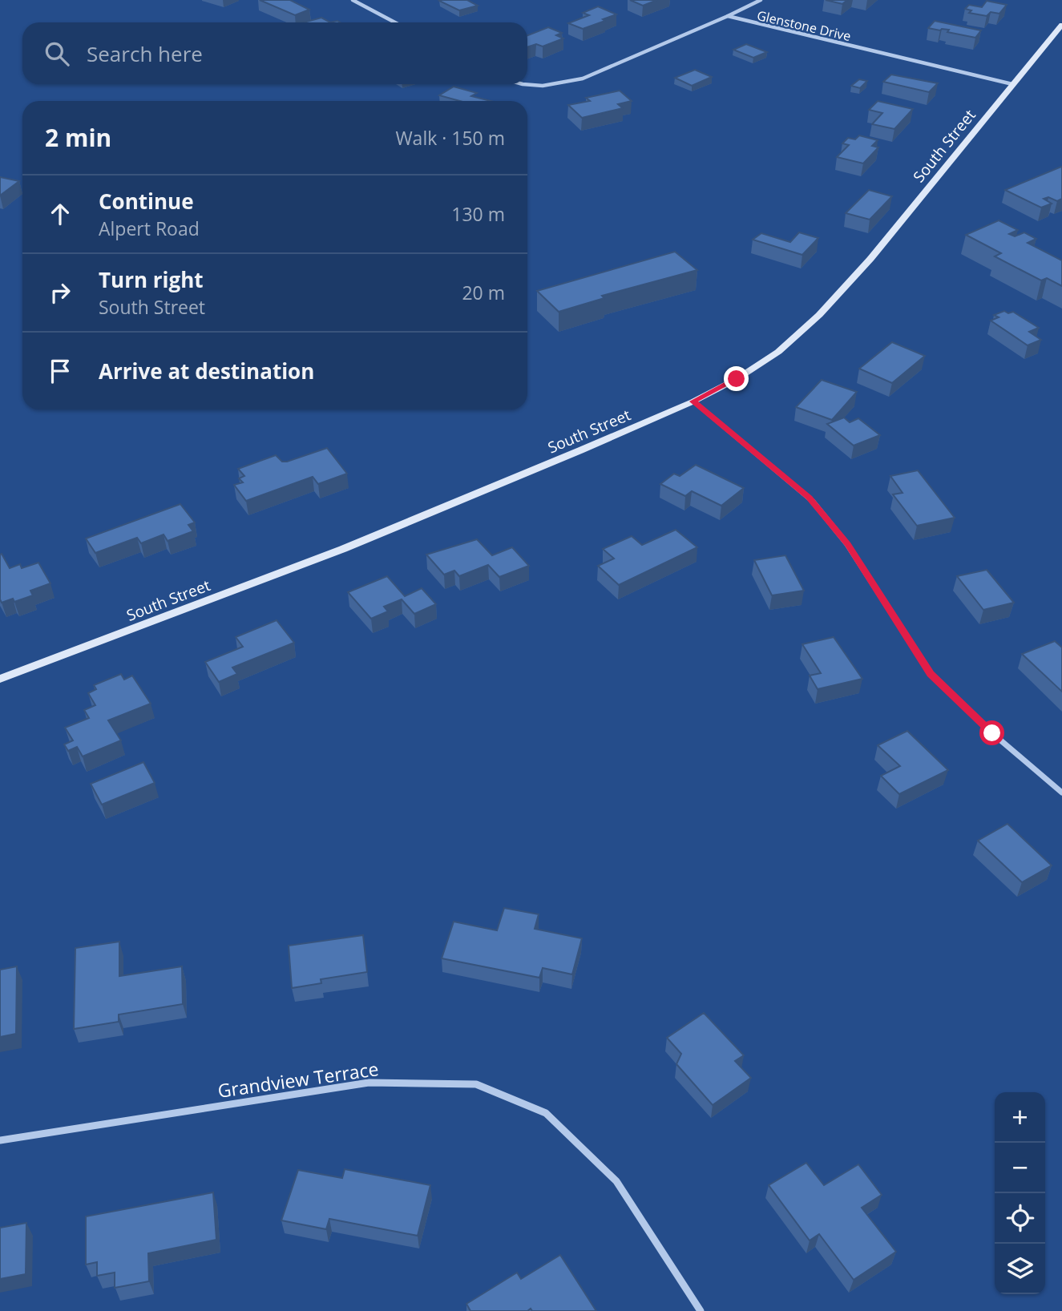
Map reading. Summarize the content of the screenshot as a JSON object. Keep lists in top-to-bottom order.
{
  "streets": {
    "street": ["Glenstone Drive", "South Street", "Grandview Terrace"]
  },
  "crossings": [
    ["Glenstone Drive", "South Street"]
  ],
  "page": {
    "search": "Search here",
    "heading": ["2 min", "Walk · 150 m"],
    "list": [
      ["Continue", "Alpert Road", "130 m"],
      ["Turn right", "South Street", "20 m"],
      "Arrive at destination"
    ],
    "map_buttons": ["+", "−"]
  }
}
